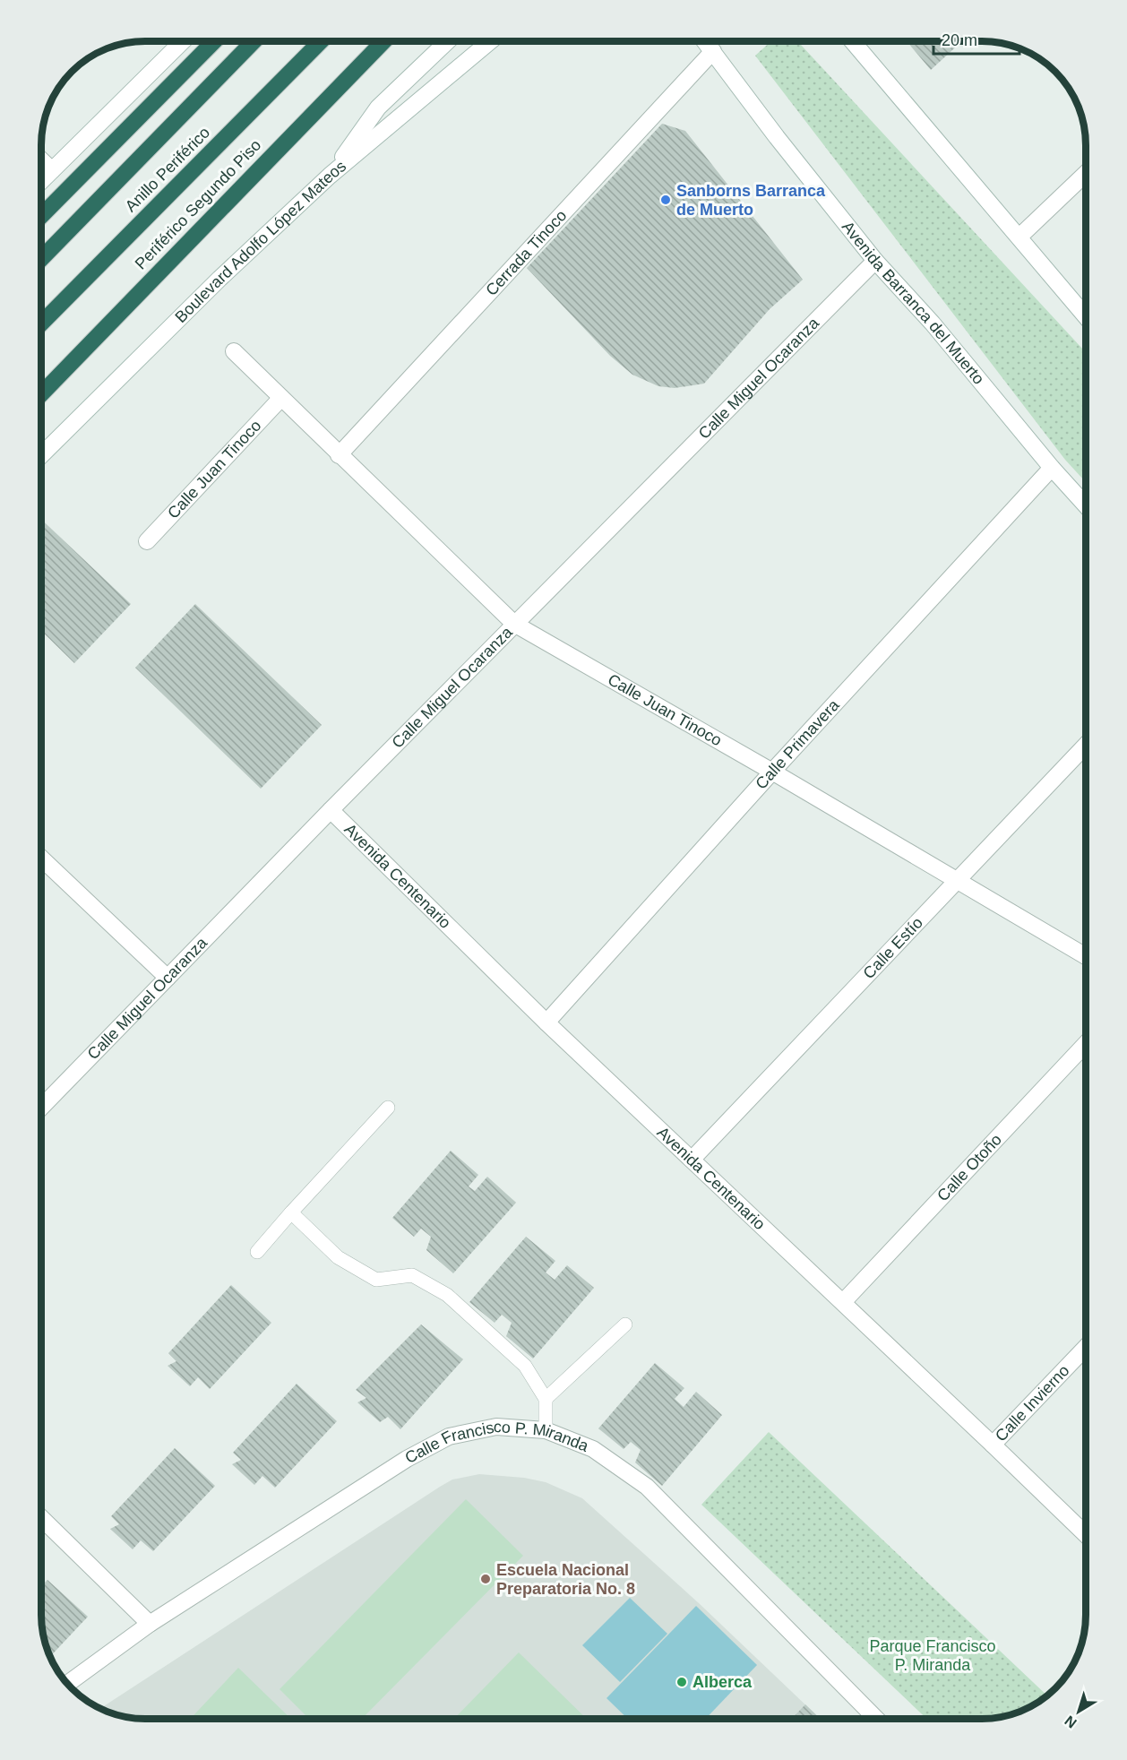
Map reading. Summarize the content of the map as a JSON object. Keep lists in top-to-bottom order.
{
  "streets": {
    "highway": ["Anillo Periférico", "Periférico Segundo Piso"],
    "street": [
      "Boulevard Adolfo López Mateos",
      "Cerrada Tinoco",
      "Avenida Barranca del Muerto",
      "Calle Miguel Ocaranza",
      "Calle Juan Tinoco",
      "Calle Primavera",
      "Avenida Centenario",
      "Calle Estío",
      "Calle Otoño",
      "Calle Invierno",
      "Calle Francisco P. Miranda"
    ]
  },
  "crossings": [
    ["Cerrada Tinoco", "Avenida Barranca del Muerto"],
    ["Cerrada Tinoco", "Calle Juan Tinoco"],
    ["Avenida Barranca del Muerto", "Calle Miguel Ocaranza"],
    ["Avenida Barranca del Muerto", "Calle Primavera"],
    ["Calle Miguel Ocaranza", "Calle Juan Tinoco"],
    ["Calle Miguel Ocaranza", "Avenida Centenario"],
    ["Calle Juan Tinoco", "Calle Primavera"],
    ["Calle Juan Tinoco", "Calle Estío"],
    ["Calle Primavera", "Avenida Centenario"],
    ["Avenida Centenario", "Calle Estío"],
    ["Avenida Centenario", "Calle Otoño"],
    ["Avenida Centenario", "Calle Invierno"]
  ],
  "parks": ["Parque Francisco P. Miranda"],
  "places": ["Sanborns Barranca de Muerto", "Escuela Nacional Preparatoria No. 8", "Alberca"],
  "scale_bar": "20 m",
  "north": "bottom left"
}
